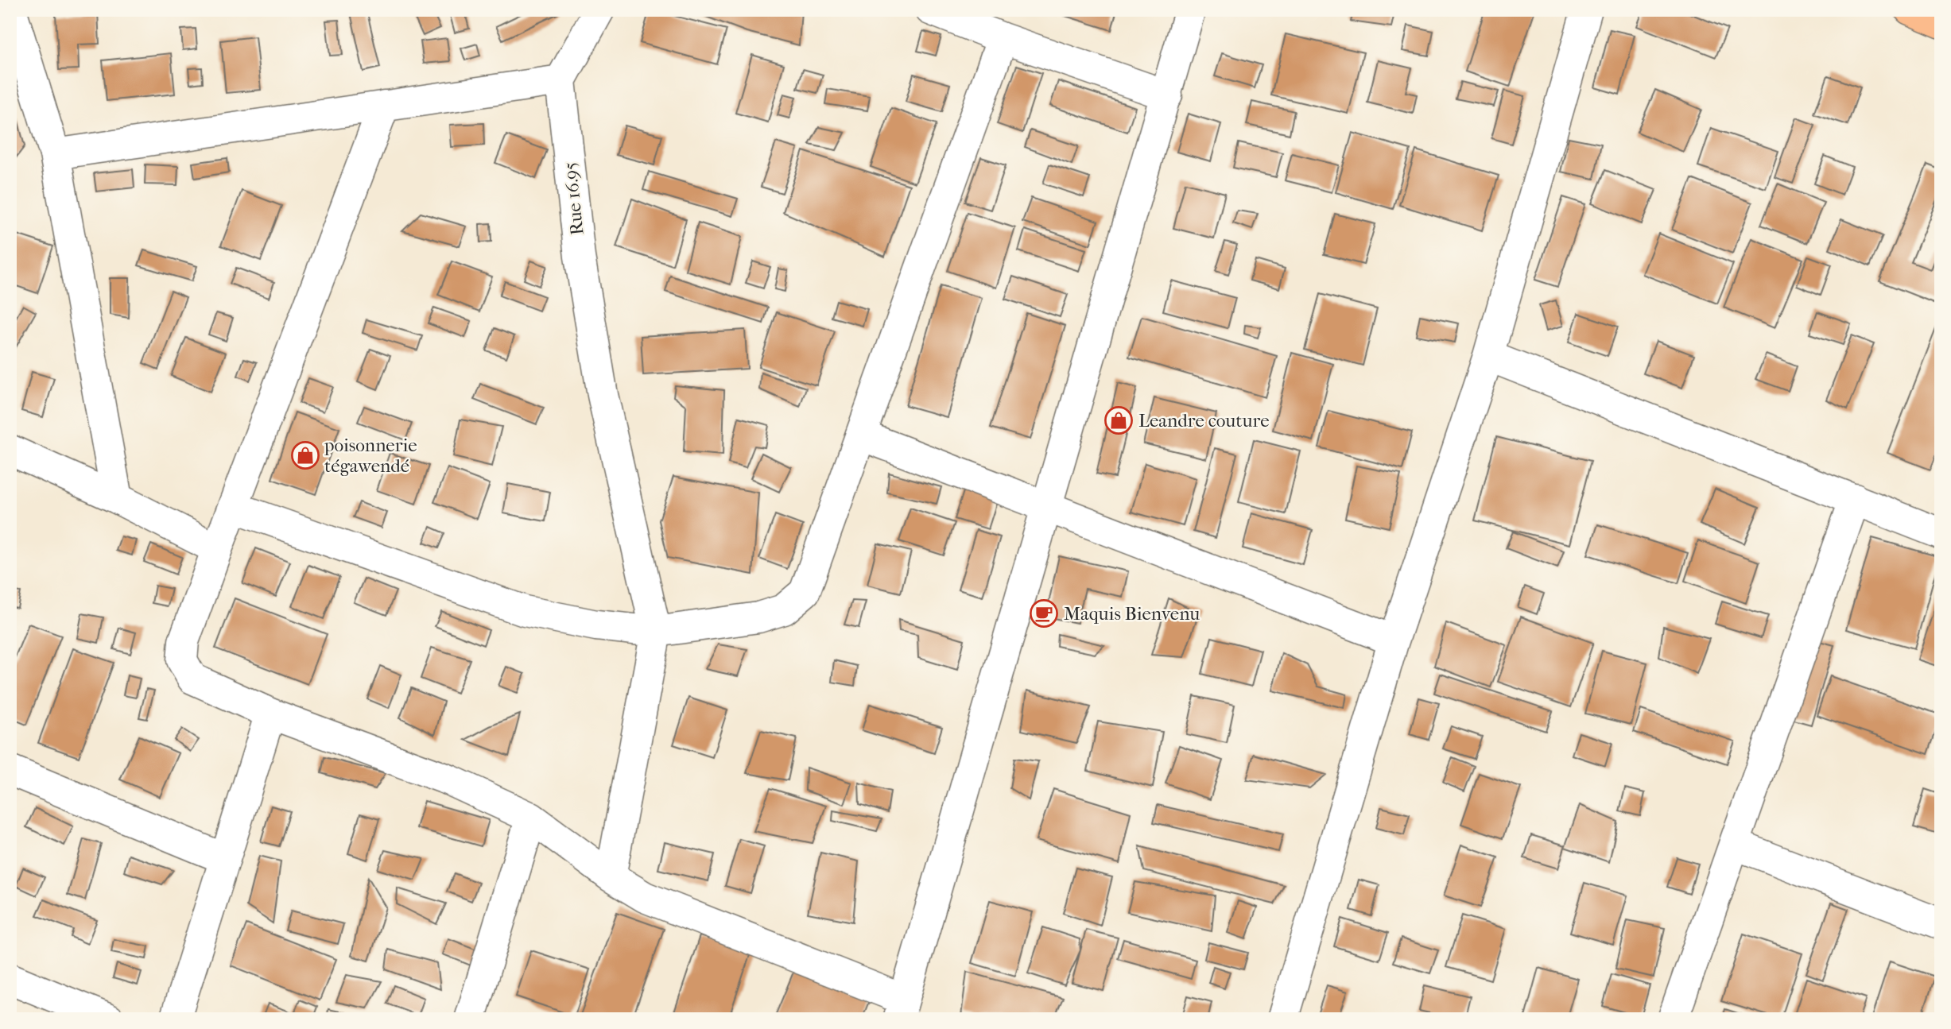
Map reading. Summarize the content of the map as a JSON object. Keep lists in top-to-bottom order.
{
  "streets": {
    "street": ["Rue 16.95"]
  },
  "places": {
    "shop": ["Leandre couture", "poisonnerie tégawendé"],
    "cafe": ["Maquis Bienvenu"]
  }
}
